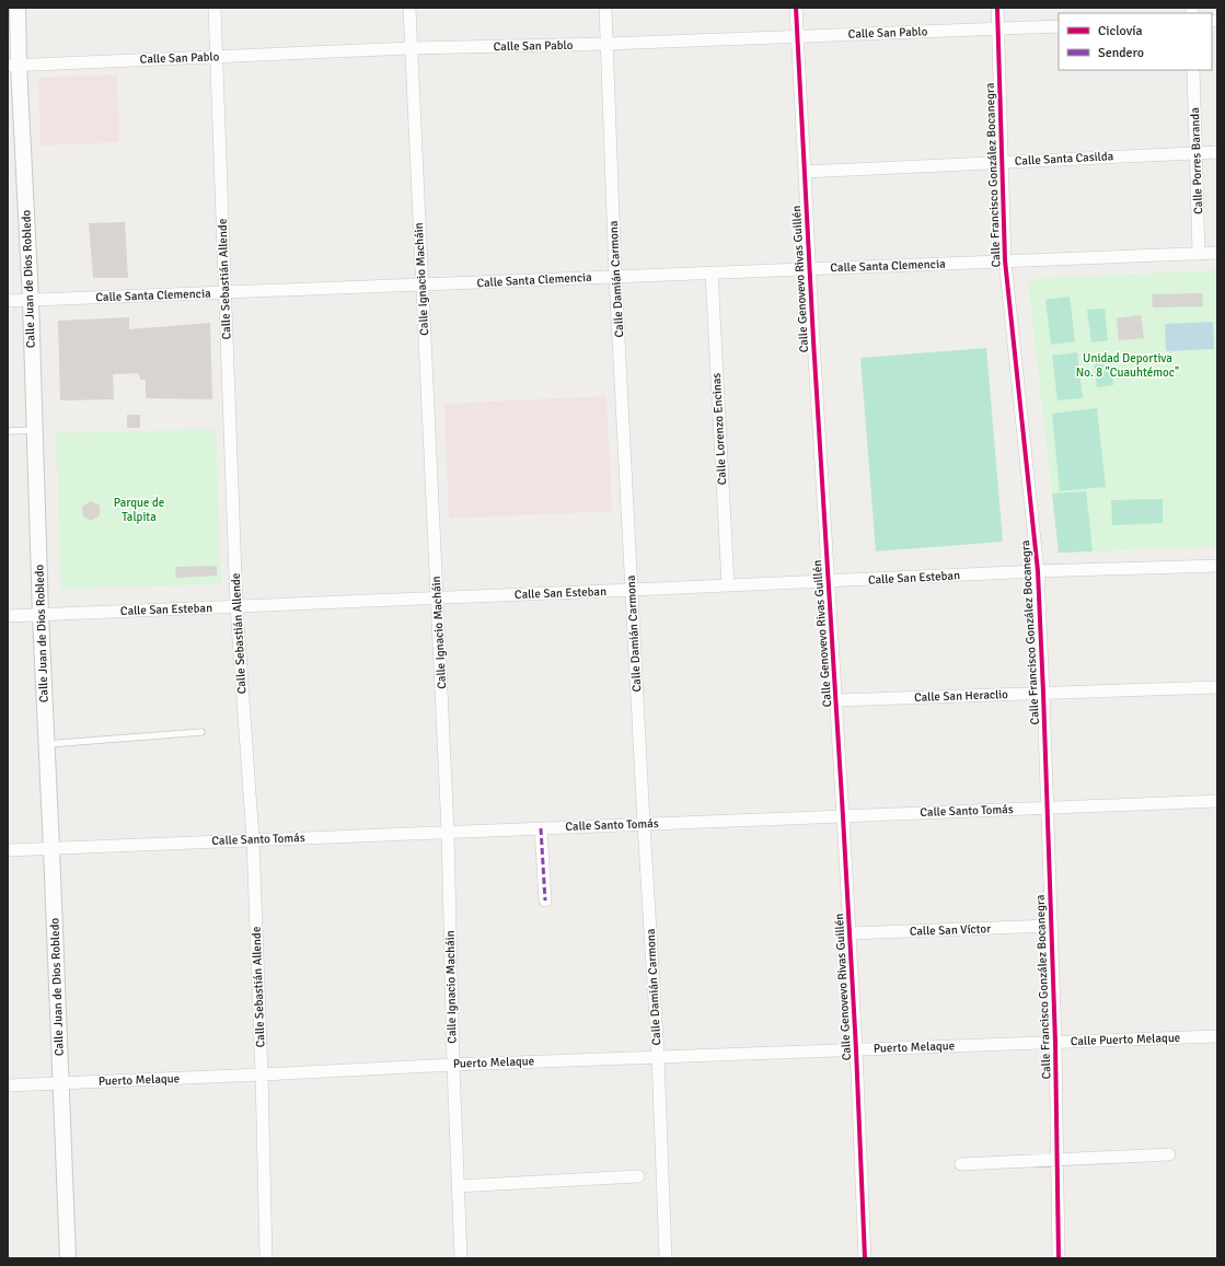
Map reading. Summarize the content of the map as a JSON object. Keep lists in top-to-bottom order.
{
  "streets": {
    "street": [
      "Calle San Pablo",
      "Calle Santa Casilda",
      "Calle Porres Baranda",
      "Calle Francisco González Bocanegra",
      "Calle Santa Clemencia",
      "Calle Juan de Dios Robledo",
      "Calle Sebastián Allende",
      "Calle Ignacio Macháin",
      "Calle Damián Carmona",
      "Calle Genovevo Rivas Guillén",
      "Calle Lorenzo Encinas",
      "Calle San Esteban",
      "Calle San Heraclio",
      "Calle Santo Tomás",
      "Calle San Víctor",
      "Calle Puerto Melaque",
      "Puerto Melaque"
    ]
  },
  "crossings": [
    ["Calle San Pablo", "Calle Francisco González Bocanegra"],
    ["Calle San Pablo", "Calle Juan de Dios Robledo"],
    ["Calle San Pablo", "Calle Sebastián Allende"],
    ["Calle San Pablo", "Calle Ignacio Macháin"],
    ["Calle San Pablo", "Calle Damián Carmona"],
    ["Calle San Pablo", "Calle Genovevo Rivas Guillén"],
    ["Calle Santa Casilda", "Calle Porres Baranda"],
    ["Calle Santa Casilda", "Calle Francisco González Bocanegra"],
    ["Calle Santa Casilda", "Calle Genovevo Rivas Guillén"],
    ["Calle Porres Baranda", "Calle Santa Clemencia"],
    ["Calle Francisco González Bocanegra", "Calle Santa Clemencia"],
    ["Calle Francisco González Bocanegra", "Calle San Esteban"],
    ["Calle Francisco González Bocanegra", "Calle San Heraclio"],
    ["Calle Francisco González Bocanegra", "Calle Santo Tomás"],
    ["Calle Francisco González Bocanegra", "Calle San Víctor"],
    ["Calle Francisco González Bocanegra", "Calle Puerto Melaque"],
    ["Calle Santa Clemencia", "Calle Juan de Dios Robledo"],
    ["Calle Santa Clemencia", "Calle Sebastián Allende"],
    ["Calle Santa Clemencia", "Calle Ignacio Macháin"],
    ["Calle Santa Clemencia", "Calle Damián Carmona"],
    ["Calle Santa Clemencia", "Calle Genovevo Rivas Guillén"],
    ["Calle Santa Clemencia", "Calle Lorenzo Encinas"],
    ["Calle Juan de Dios Robledo", "Calle San Esteban"],
    ["Calle Juan de Dios Robledo", "Calle Santo Tomás"],
    ["Calle Juan de Dios Robledo", "Puerto Melaque"],
    ["Calle Sebastián Allende", "Calle San Esteban"],
    ["Calle Sebastián Allende", "Calle Santo Tomás"],
    ["Calle Sebastián Allende", "Puerto Melaque"],
    ["Calle Ignacio Macháin", "Calle San Esteban"],
    ["Calle Ignacio Macháin", "Calle Santo Tomás"],
    ["Calle Ignacio Macháin", "Puerto Melaque"],
    ["Calle Damián Carmona", "Calle San Esteban"],
    ["Calle Damián Carmona", "Calle Santo Tomás"],
    ["Calle Damián Carmona", "Puerto Melaque"],
    ["Calle Genovevo Rivas Guillén", "Calle San Esteban"],
    ["Calle Genovevo Rivas Guillén", "Calle San Heraclio"],
    ["Calle Genovevo Rivas Guillén", "Calle Santo Tomás"],
    ["Calle Genovevo Rivas Guillén", "Calle San Víctor"],
    ["Calle Genovevo Rivas Guillén", "Puerto Melaque"],
    ["Calle Lorenzo Encinas", "Calle San Esteban"],
    ["Calle Puerto Melaque", "Puerto Melaque"]
  ],
  "parks": ["Unidad Deportiva No. 8 \"Cuauhtémoc\"", "Parque de Talpita"],
  "legend": ["Ciclovía", "Sendero"]
}
